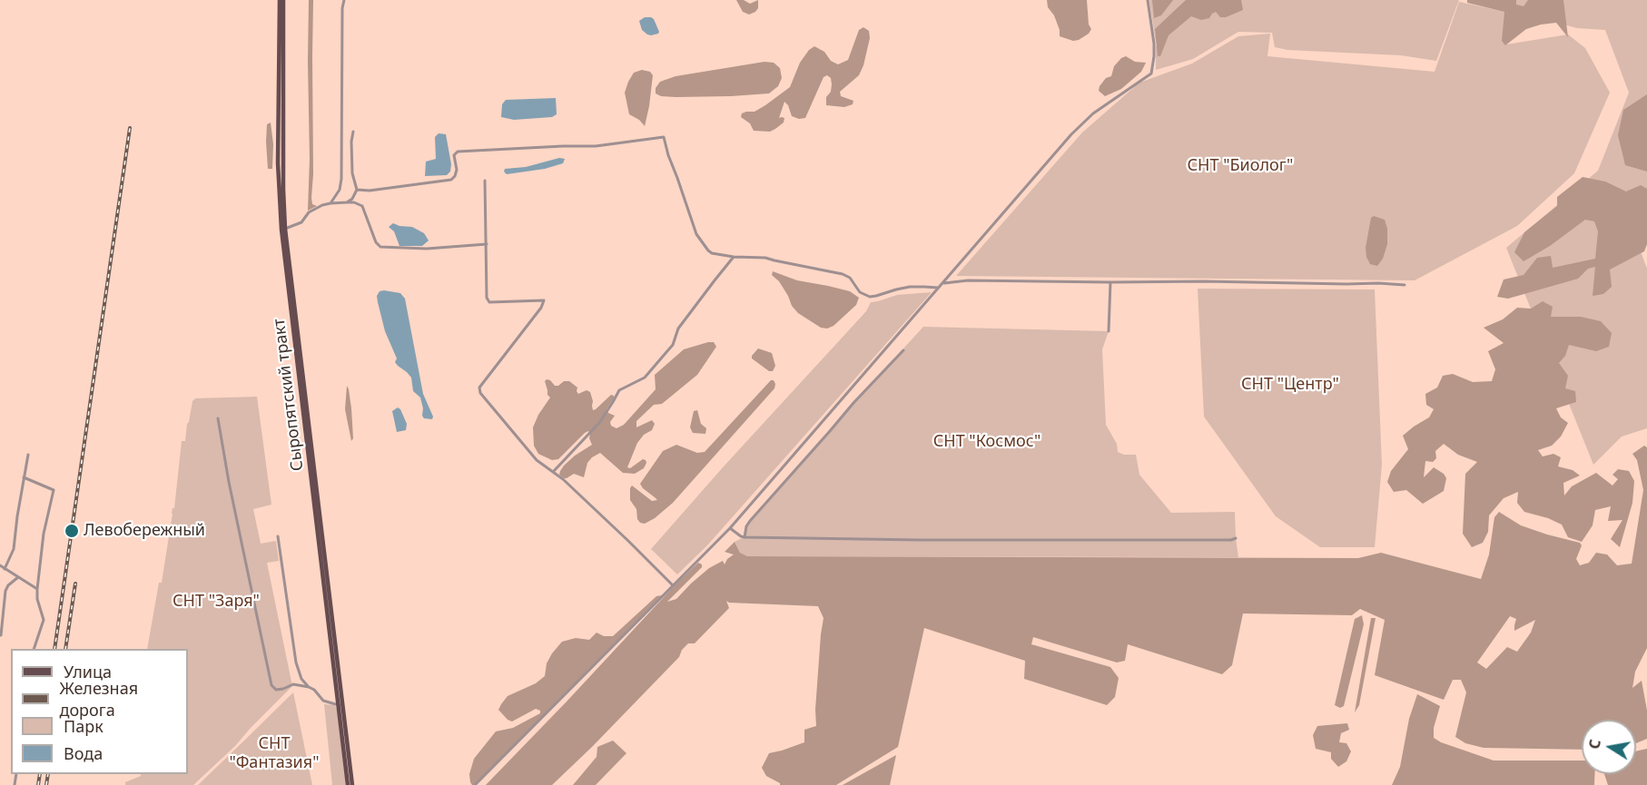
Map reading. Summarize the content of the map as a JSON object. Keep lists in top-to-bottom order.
{
  "streets": {
    "main road": ["Сыропятский тракт"]
  },
  "parks": [
    "СНТ \"Биолог\"",
    "СНТ \"Центр\"",
    "СНТ \"Космос\"",
    "СНТ \"Заря\"",
    "СНТ \"Фантазия\""
  ],
  "places": ["Левобережный"],
  "legend": [
    "Улица",
    "Железная дорога",
    "Парк",
    "Вода"
  ],
  "north": "left"
}
